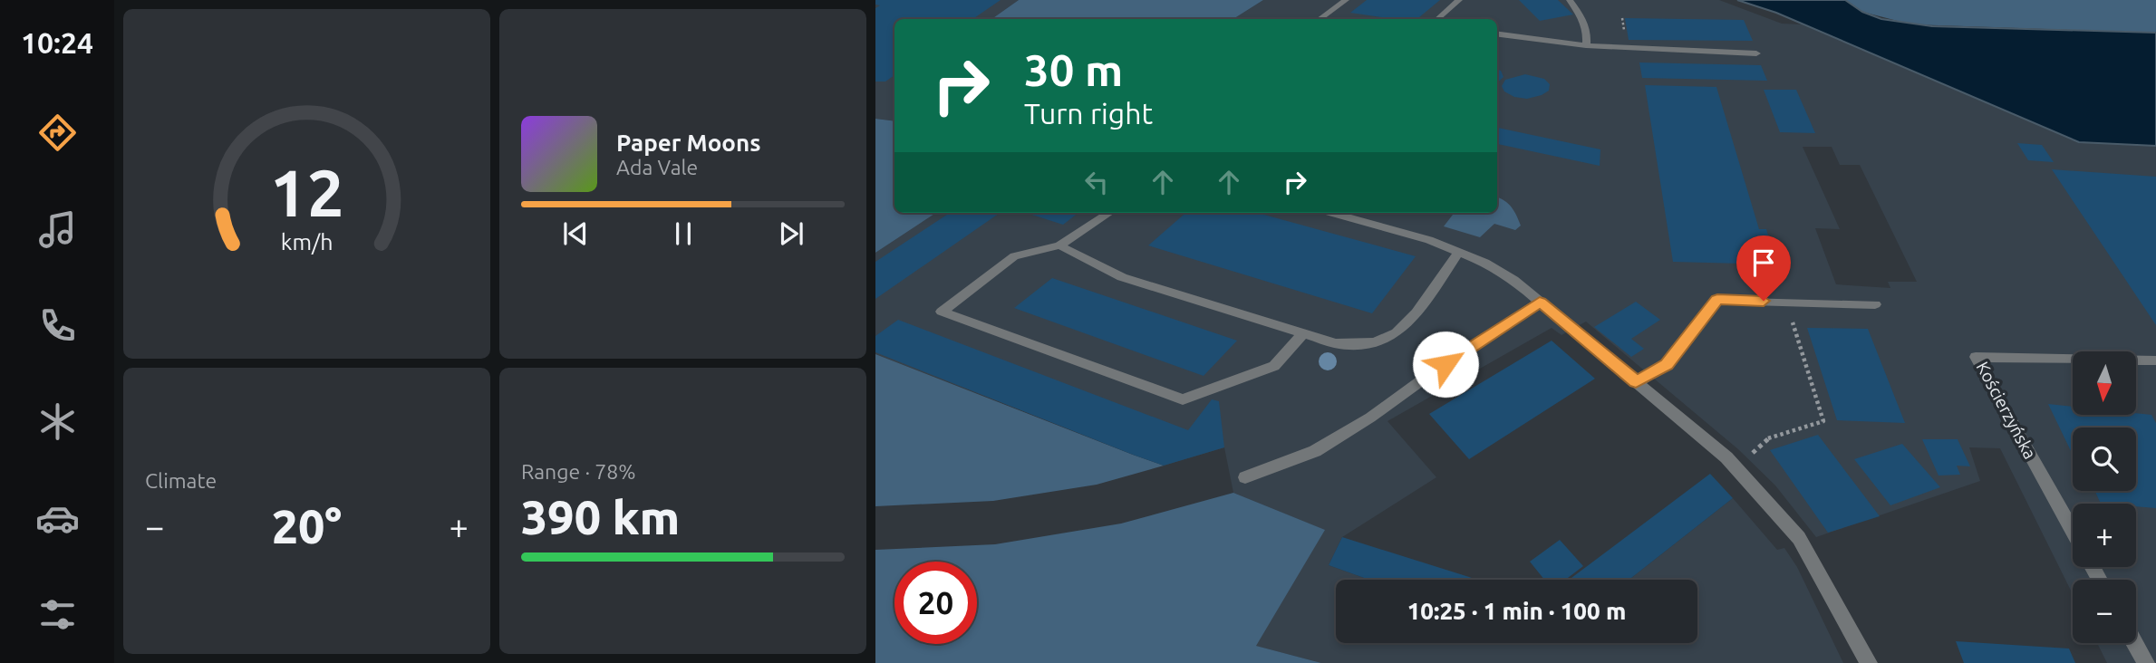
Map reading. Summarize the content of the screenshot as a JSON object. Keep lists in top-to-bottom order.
{
  "streets": {
    "street": ["Kościerzyńska"]
  },
  "north": "bottom",
  "page": {
    "tabs": "10:24",
    "turn": ["30 m", "Turn right"],
    "song": ["Paper Moons", "Ada Vale"],
    "map_buttons": ["+", "−"],
    "tile": [
      "Climate",
      ["Range · 78%", "390 km"]
    ],
    "heat": ["−", "20°", "+"],
    "limit": "20",
    "trip": "10:25 · 1 min · 100 m",
    "gauge": ["12", "km/h"]
  }
}
